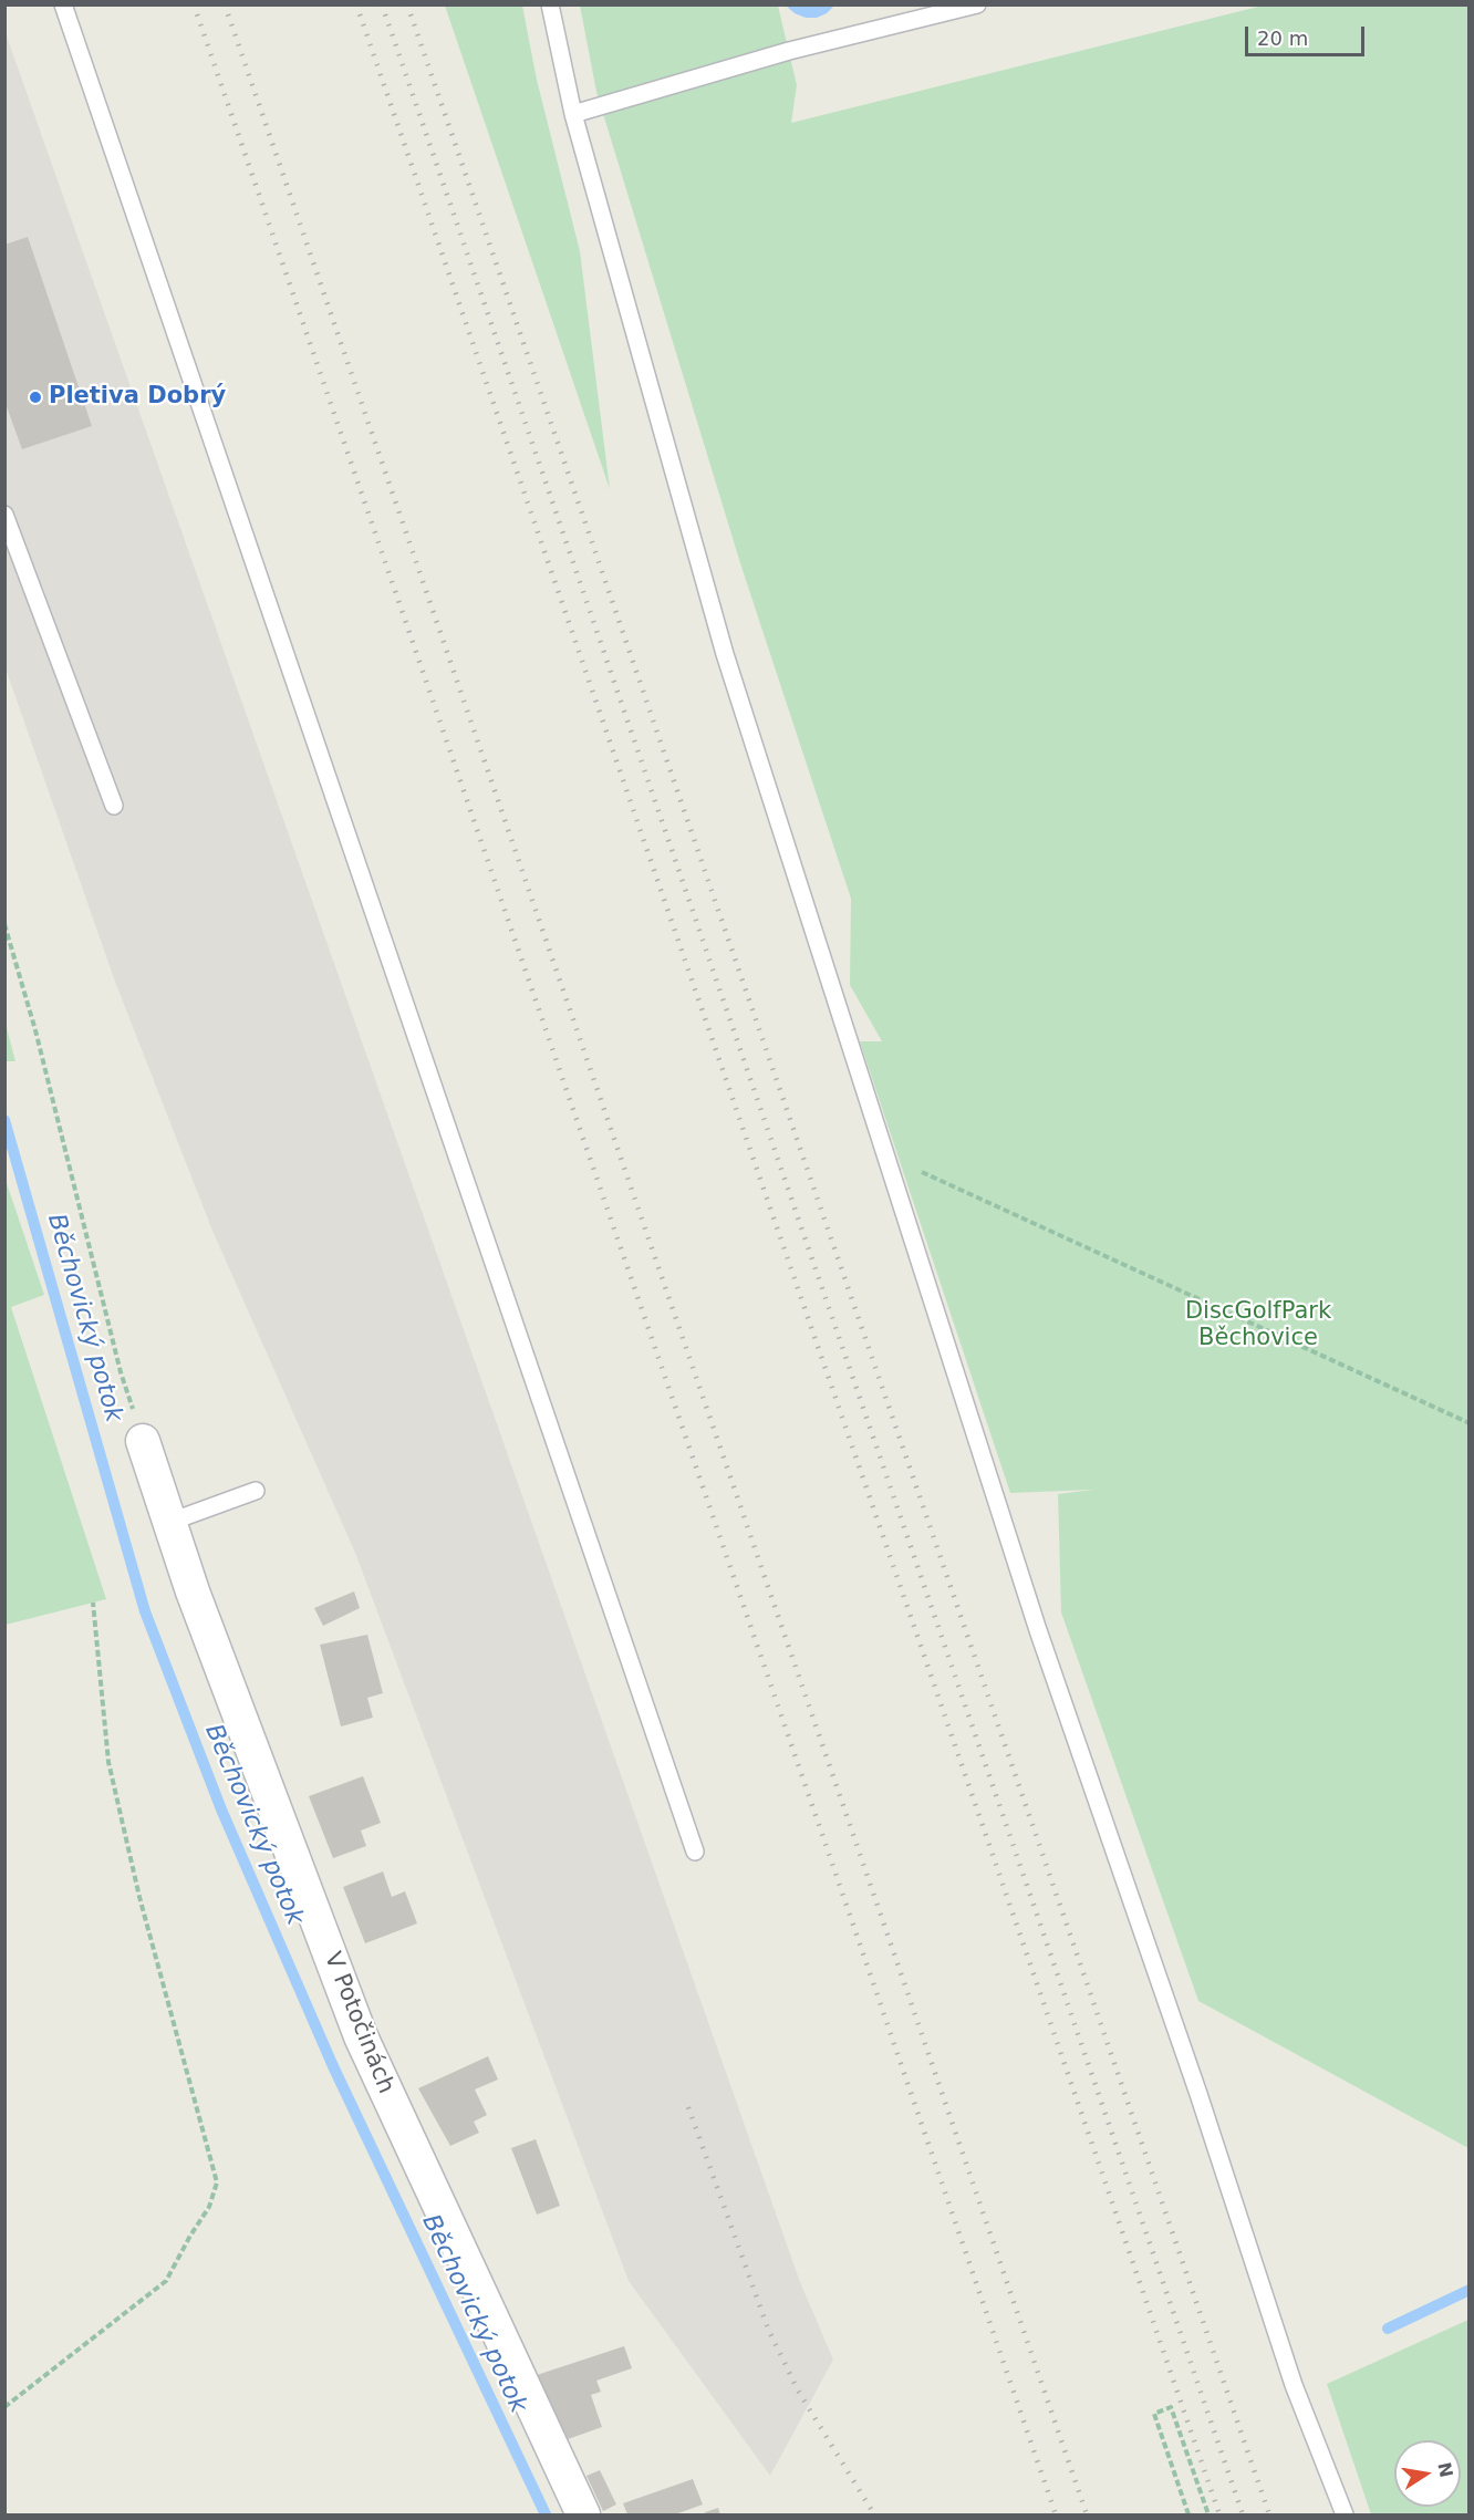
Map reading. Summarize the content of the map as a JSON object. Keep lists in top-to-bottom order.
{
  "streets": {
    "street": ["V Potočinách"]
  },
  "water": ["Běchovický potok"],
  "parks": ["DiscGolfPark Běchovice"],
  "places": ["Pletiva Dobrý"],
  "scale_bar": "20 m",
  "north": "right"
}
